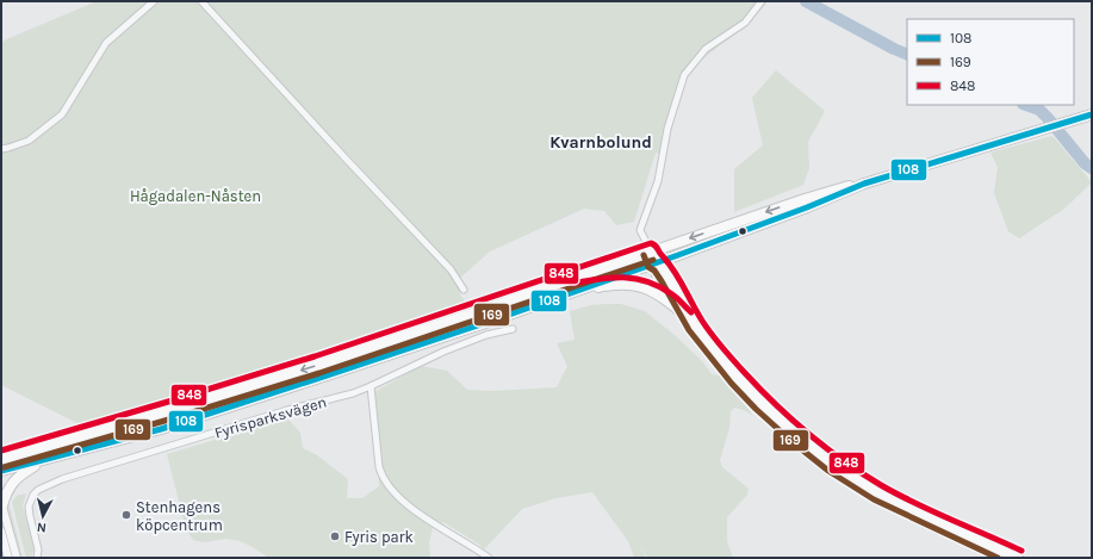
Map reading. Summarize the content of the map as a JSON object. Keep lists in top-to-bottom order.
{
  "streets": {
    "street": ["Fyrisparksvägen"]
  },
  "districts": ["Kvarnbolund"],
  "parks": ["Hågadalen-Nåsten"],
  "places": ["Stenhagens köpcentrum", "Fyris park"],
  "lines": ["transit line 108", "transit line 848", "transit line 169"],
  "legend": ["108", "169", "848"],
  "north": "bottom"
}
